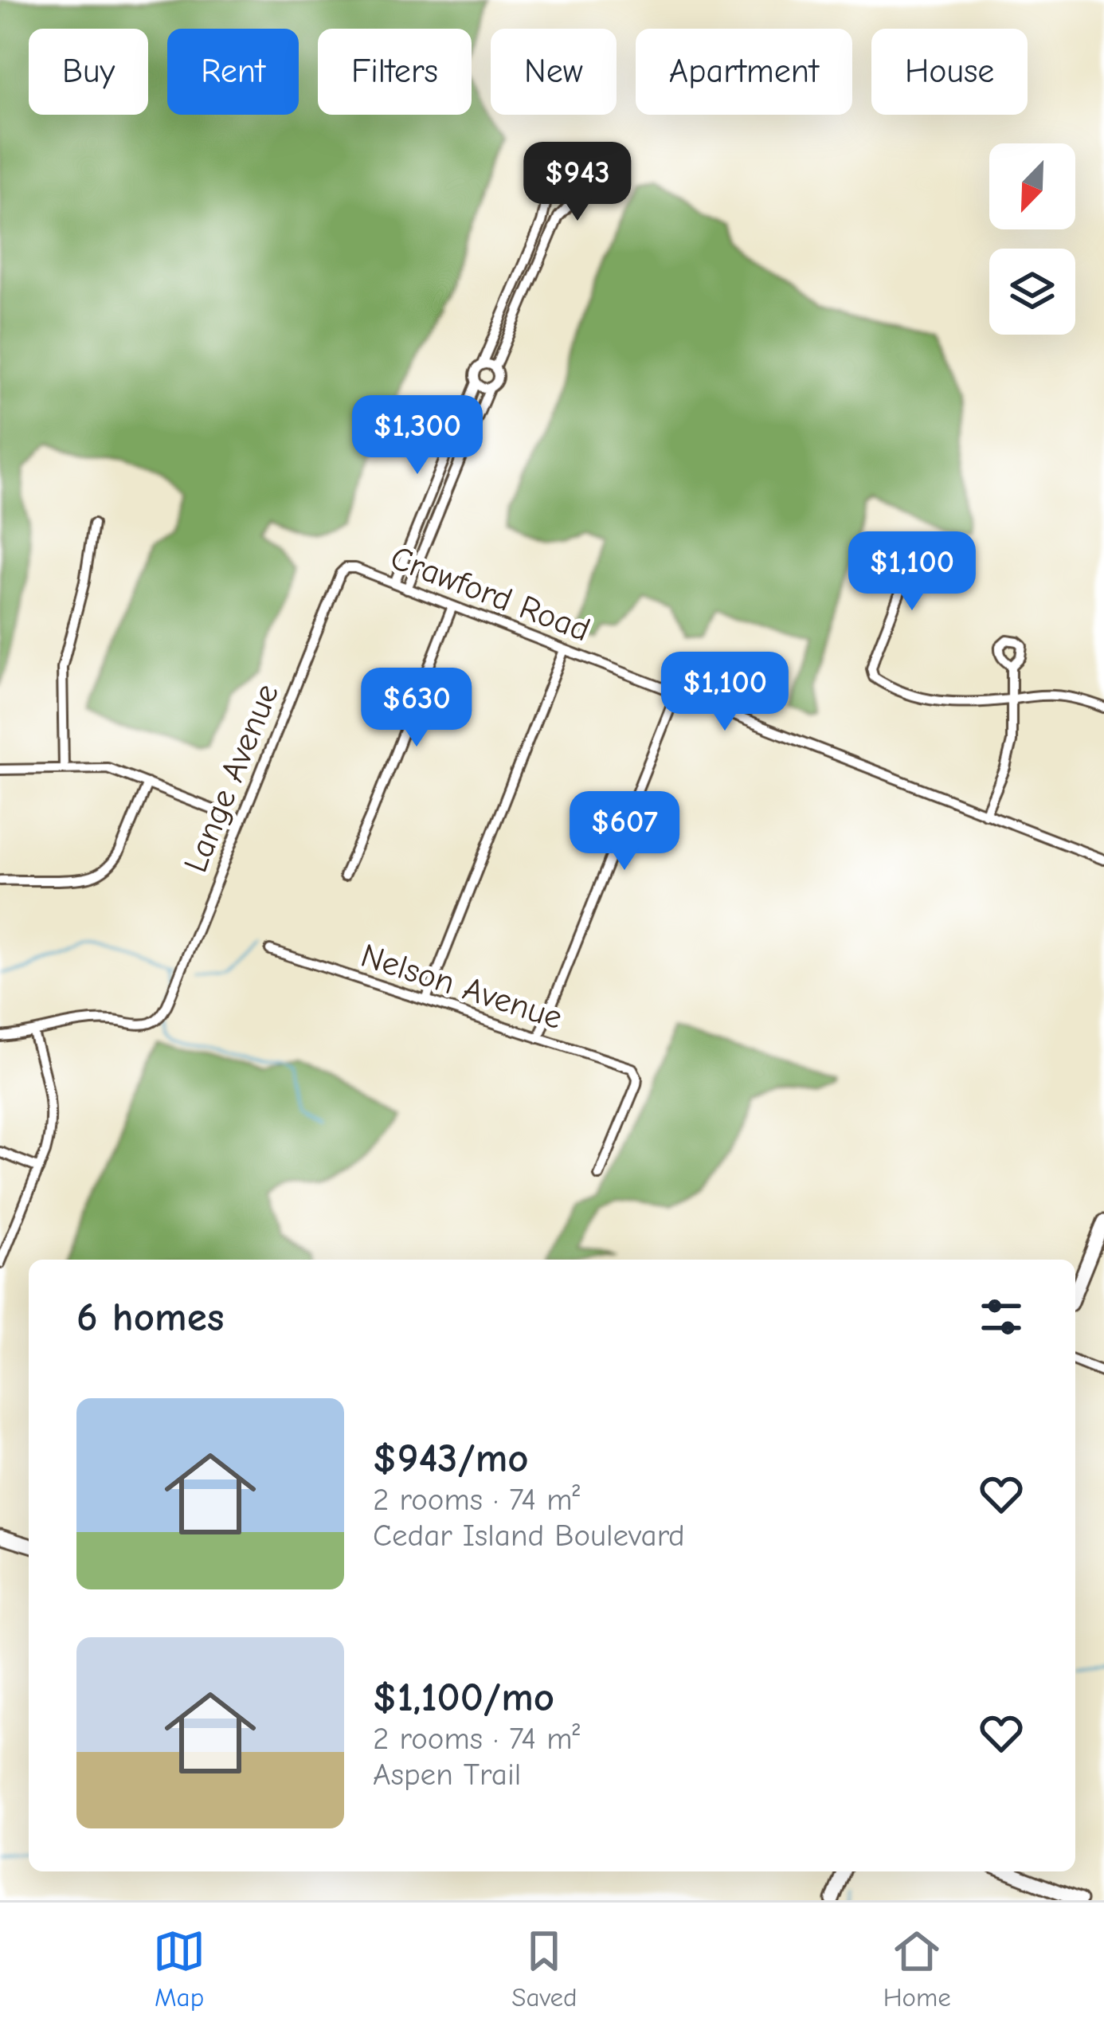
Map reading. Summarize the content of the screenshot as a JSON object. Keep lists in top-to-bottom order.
{
  "streets": {
    "street": ["Crawford Road", "Lange Avenue", "Nelson Avenue"]
  },
  "crossings": [
    ["Crawford Road", "Lange Avenue"]
  ],
  "north": "bottom left",
  "page": {
    "chip": [
      "Buy",
      "Rent",
      "Filters",
      "New",
      "Apartment",
      "House"
    ],
    "price": [
      "$943",
      "$1,300",
      "$1,100",
      "$1,100",
      "$630",
      "$607"
    ],
    "heading": "6 homes",
    "list": [
      {
        "name": "$943/mo",
        "note": "2 rooms · 74 m² · Cedar Island Boulevard"
      },
      {
        "name": "$1,100/mo",
        "note": "2 rooms · 74 m² · Aspen Trail"
      }
    ],
    "tabs": ["Map", "Saved", "Home"]
  }
}
